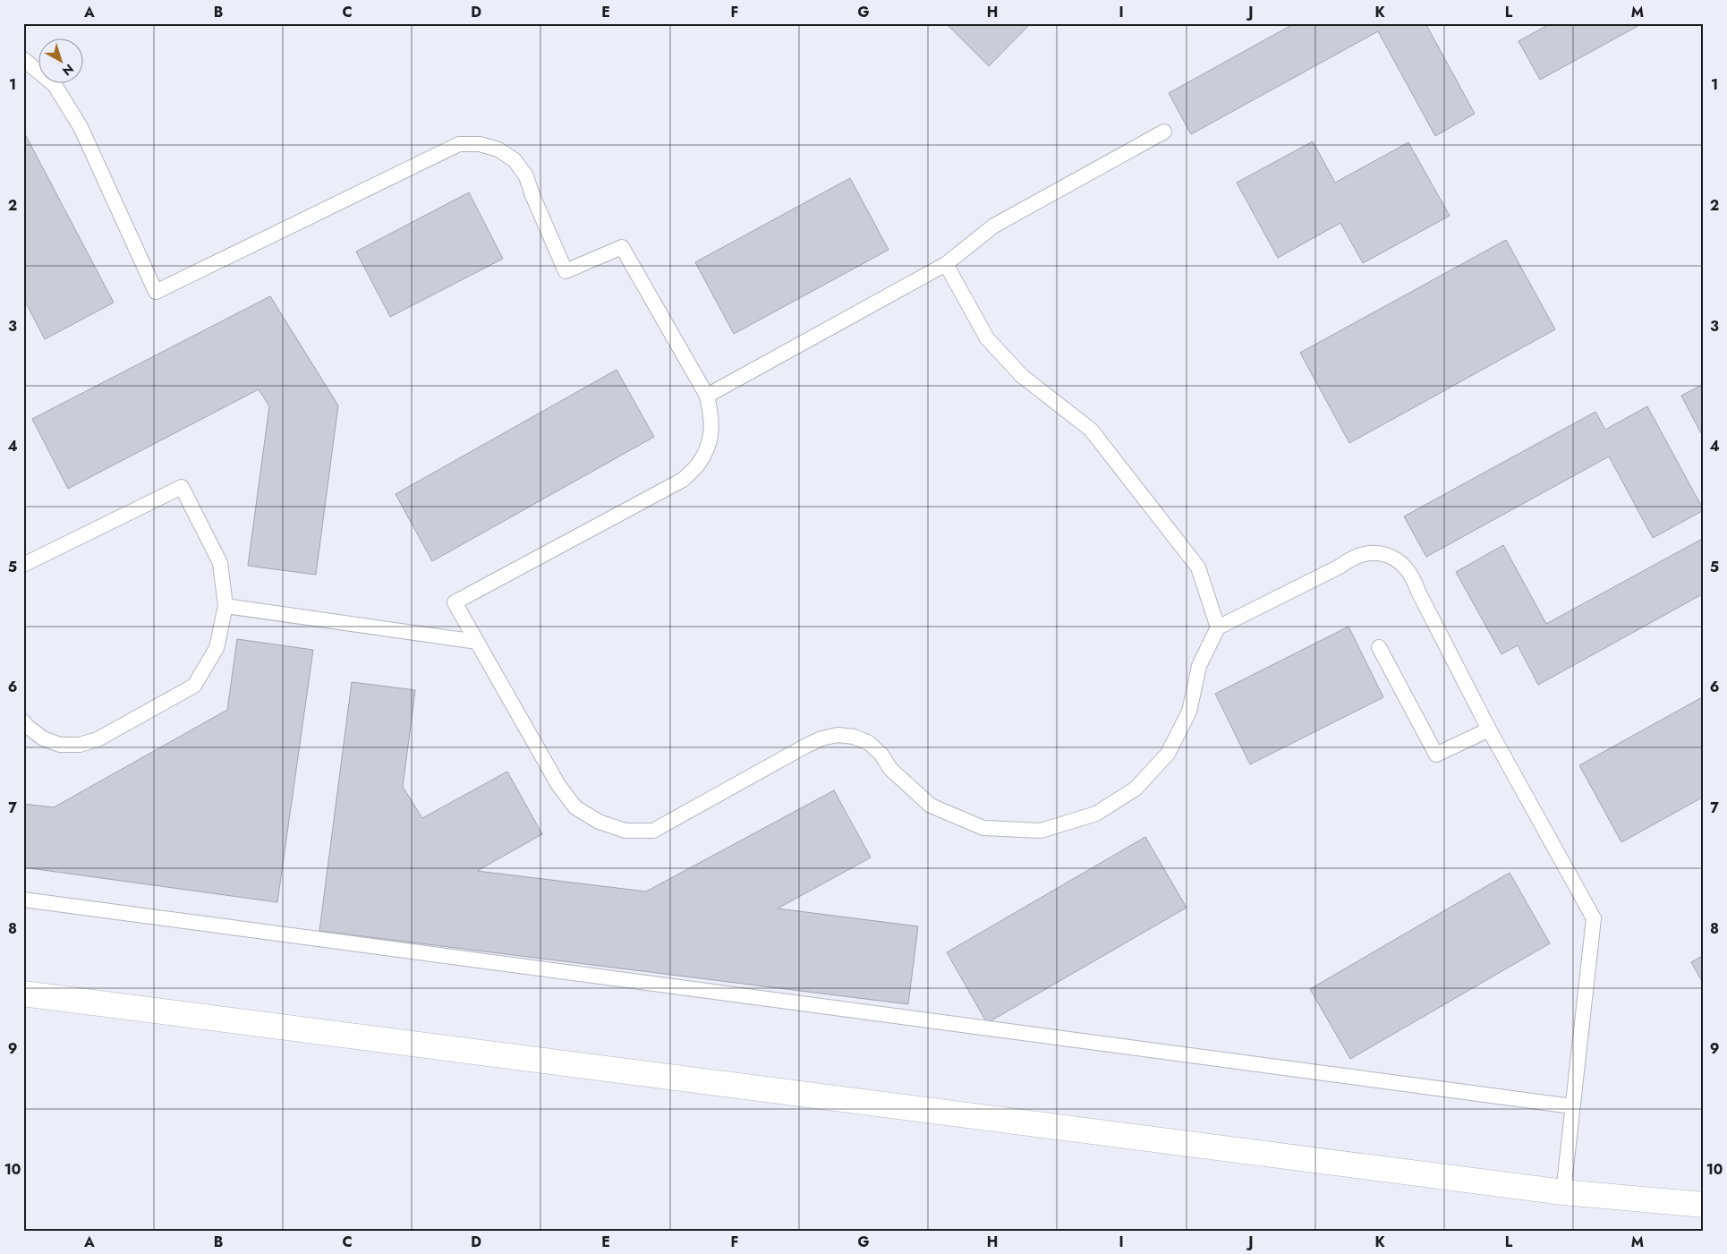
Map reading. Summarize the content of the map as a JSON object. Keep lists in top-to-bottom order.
{
  "north": "bottom right",
  "grid": {
    "columns": [
      "A",
      "B",
      "C",
      "D",
      "E",
      "F",
      "G",
      "H",
      "I",
      "J",
      "K",
      "L",
      "M"
    ],
    "rows": [
      "1",
      "2",
      "3",
      "4",
      "5",
      "6",
      "7",
      "8",
      "9",
      "10"
    ]
  }
}
